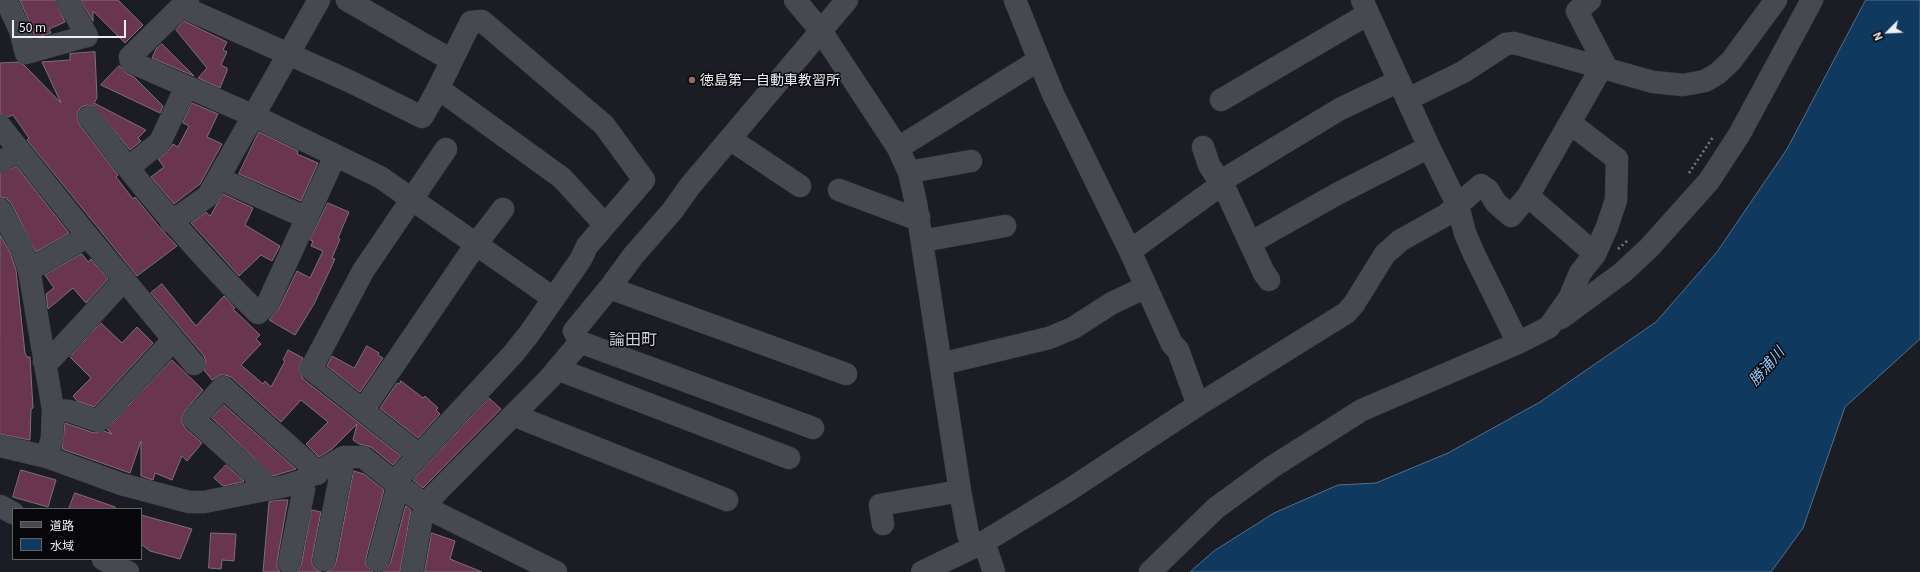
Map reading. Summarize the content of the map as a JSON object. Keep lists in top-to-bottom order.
{
  "districts": ["論田町"],
  "water": ["勝浦川"],
  "places": ["徳島第一自動車教習所"],
  "legend": ["道路", "水域"],
  "scale_bar": "50 m",
  "north": "bottom left"
}
